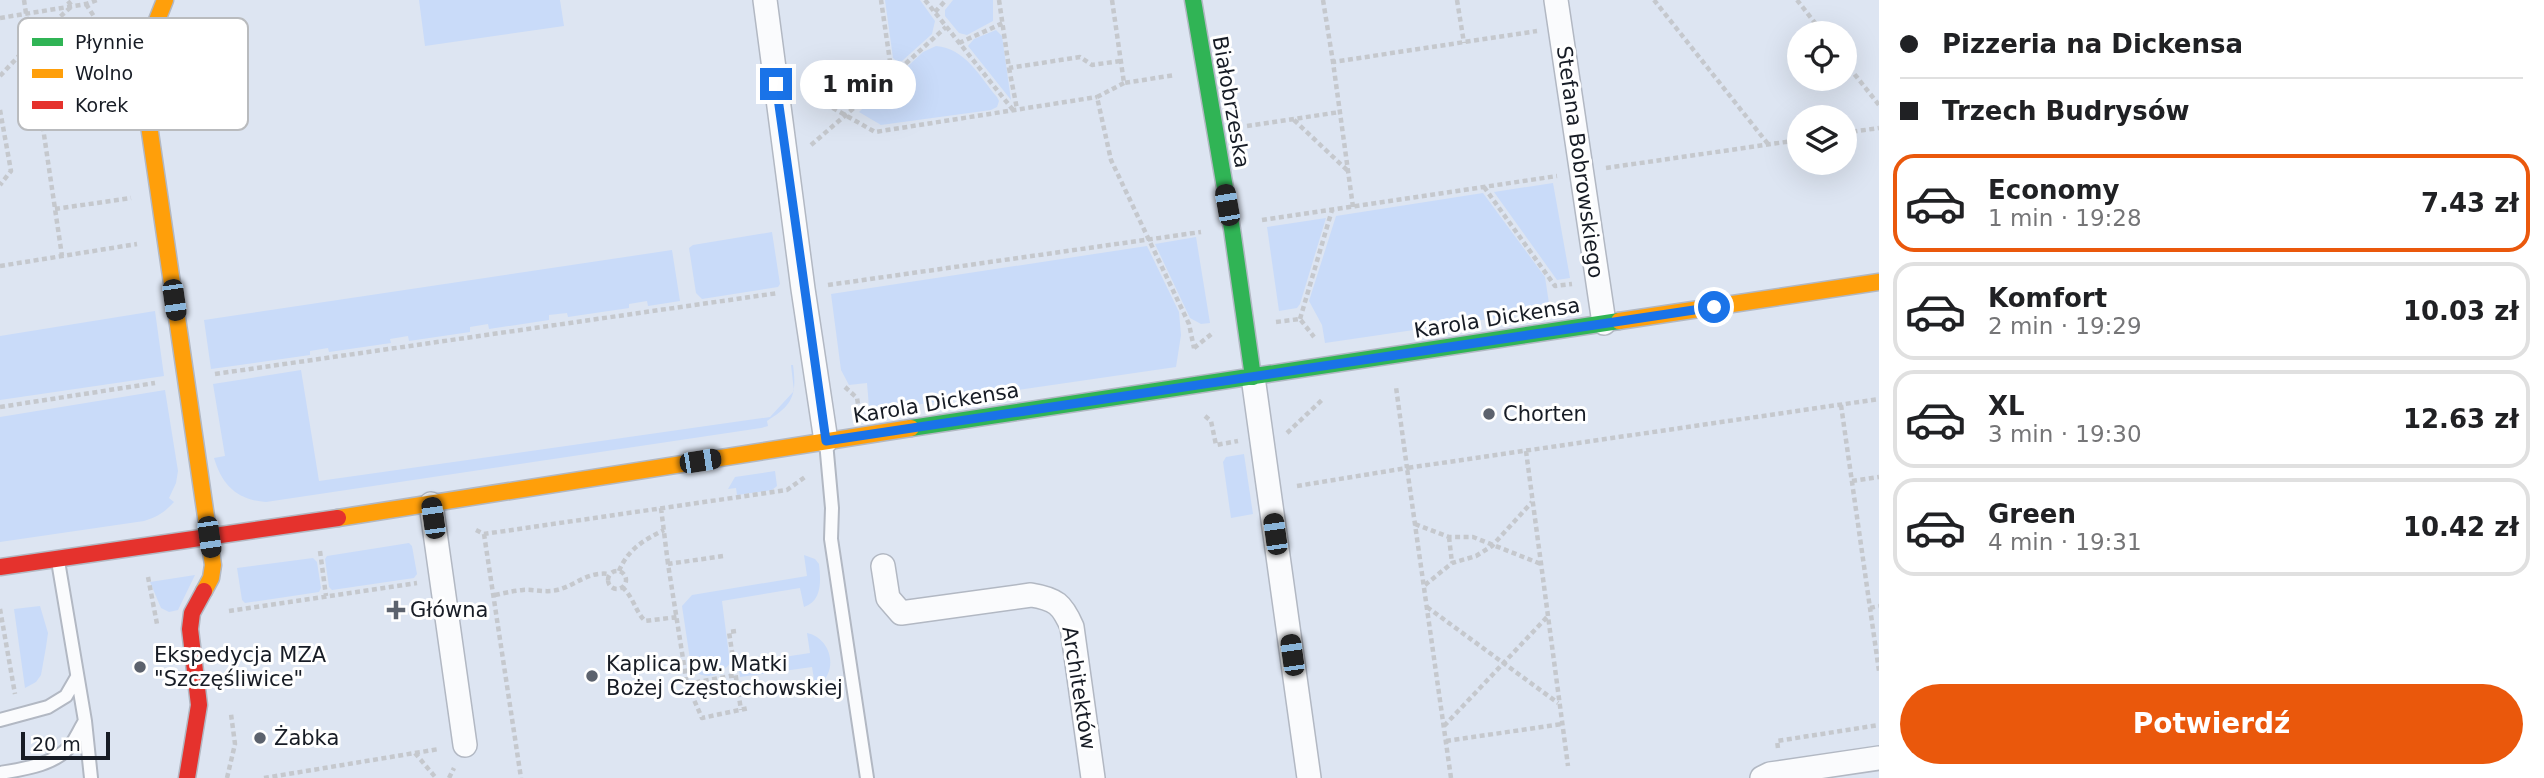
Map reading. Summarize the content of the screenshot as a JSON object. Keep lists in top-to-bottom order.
{
  "streets": {
    "street": [
      "Białobrzeska",
      "Stefana Bobrowskiego",
      "Karola Dickensa",
      "Architektów"
    ]
  },
  "crossings": [
    ["Białobrzeska", "Karola Dickensa"],
    ["Stefana Bobrowskiego", "Karola Dickensa"]
  ],
  "places": {
    "other": [
      "Chorten",
      "Ekspedycja MZA \"Szczęśliwice\"",
      "Kaplica pw. Matki Bożej Częstochowskiej",
      "Żabka"
    ],
    "health": ["Główna"]
  },
  "legend": ["Płynnie", "Wolno", "Korek"],
  "scale_bar": "20 m",
  "page": {
    "banner": ["Pizzeria na Dickensa", "Trzech Budrysów"],
    "bubble": "1 min",
    "list": [
      {
        "name": "Economy",
        "note": "1 min · 19:28",
        "value": "7.43 zł"
      },
      {
        "name": "Komfort",
        "note": "2 min · 19:29",
        "value": "10.03 zł"
      },
      {
        "name": "XL",
        "note": "3 min · 19:30",
        "value": "12.63 zł"
      },
      {
        "name": "Green",
        "note": "4 min · 19:31",
        "value": "10.42 zł"
      }
    ],
    "buttons": "Potwierdź",
    "scale": "20 m"
  }
}
